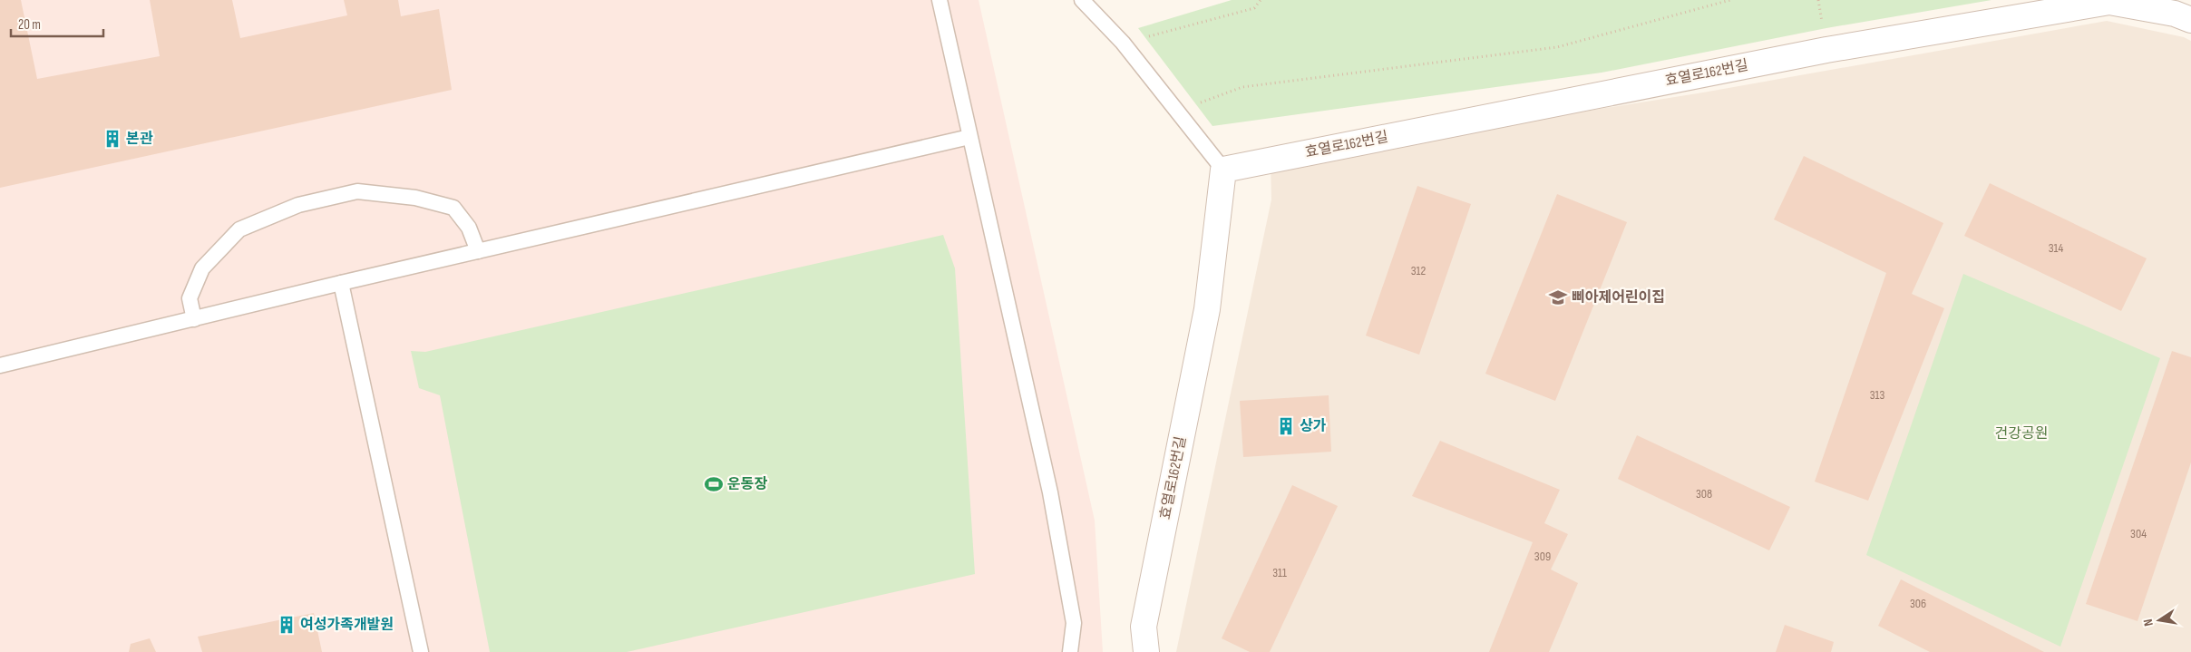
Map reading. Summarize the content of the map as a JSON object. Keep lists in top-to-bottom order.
{
  "streets": {
    "street": ["효열로162번길"]
  },
  "parks": ["건강공원"],
  "places": {
    "building": ["본관", "상가", "여성가족개발원"],
    "school or university": ["삐아제어린이집"],
    "sports": ["운동장"]
  },
  "house_numbers": [
    "314",
    "312",
    "313",
    "308",
    "304",
    "309",
    "311",
    "306"
  ],
  "scale_bar": "20 m",
  "north": "left"
}
